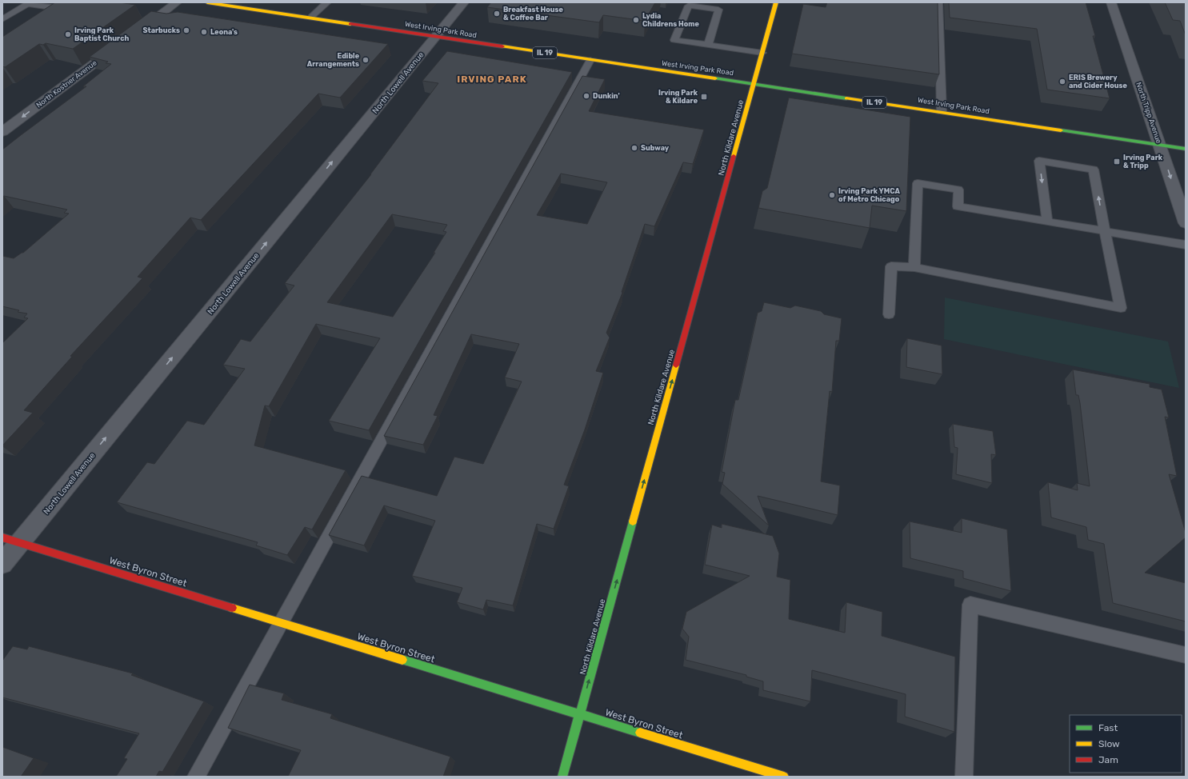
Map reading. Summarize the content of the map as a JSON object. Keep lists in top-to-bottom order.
{
  "streets": {
    "street": [
      "West Irving Park Road",
      "IL 19",
      "North Lowell Avenue",
      "North Kostner Avenue",
      "North Tripp Avenue",
      "North Kildare Avenue",
      "West Byron Street"
    ]
  },
  "crossings": [
    ["West Irving Park Road", "North Lowell Avenue"],
    ["West Irving Park Road", "North Tripp Avenue"],
    ["West Irving Park Road", "North Kildare Avenue"],
    ["North Lowell Avenue", "West Byron Street"],
    ["North Kildare Avenue", "West Byron Street"]
  ],
  "one_way": [
    "North Lowell Avenue",
    "North Kostner Avenue",
    "North Tripp Avenue",
    "North Kildare Avenue"
  ],
  "districts": ["IRVING PARK"],
  "places": {
    "other": [
      "Breakfast House & Coffee Bar",
      "Lydia Childrens Home",
      "Starbucks",
      "Leona's",
      "Irving Park Baptist Church",
      "Edible Arrangements",
      "ERIS Brewery and Cider House",
      "Dunkin'",
      "Subway",
      "Irving Park YMCA of Metro Chicago"
    ],
    "transit": ["Irving Park & Kildare", "Irving Park & Tripp"]
  },
  "legend": ["Fast", "Slow", "Jam"]
}
